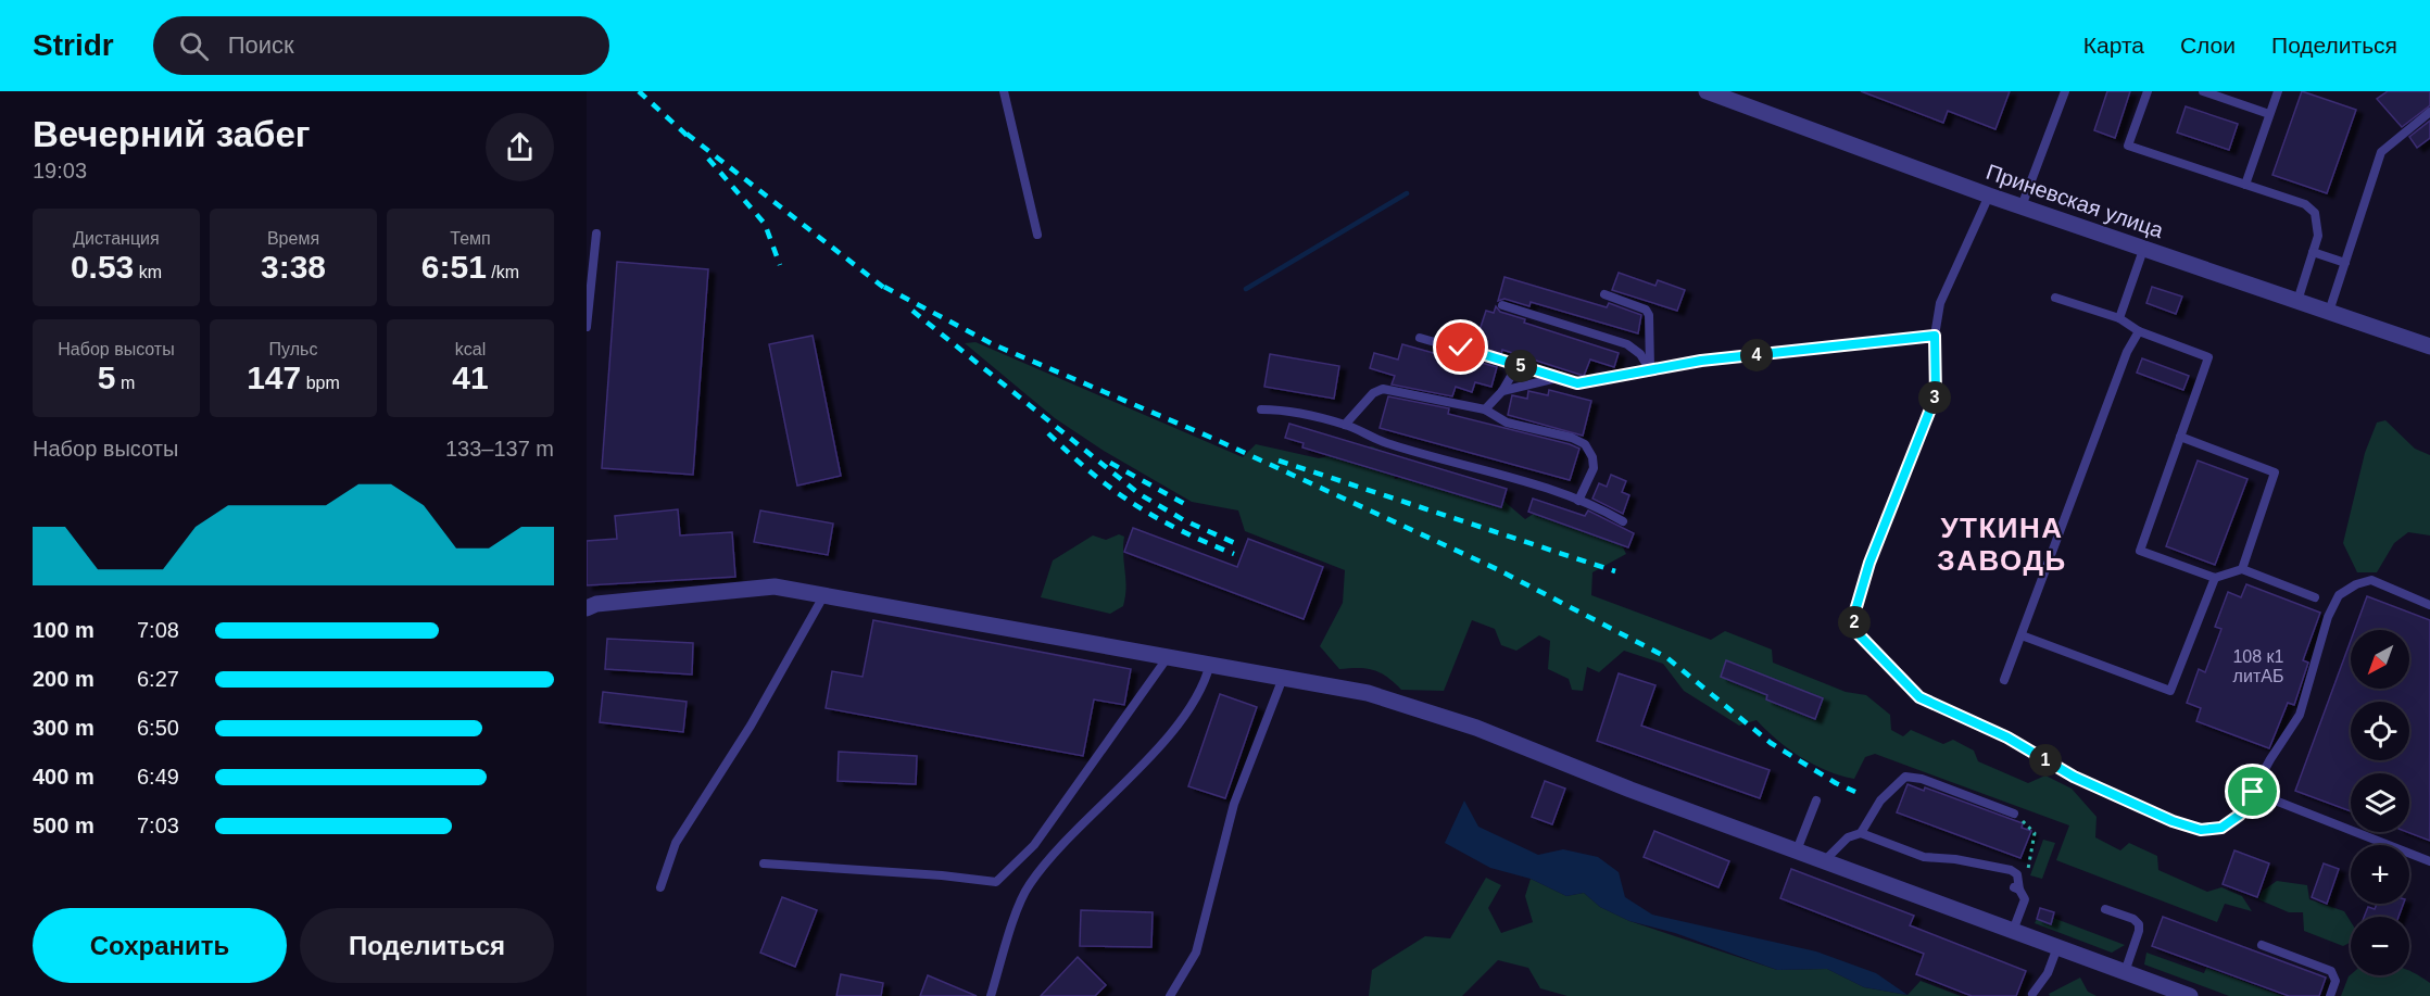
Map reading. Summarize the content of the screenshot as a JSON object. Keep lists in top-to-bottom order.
{
  "streets": {
    "street": ["Приневская улица"]
  },
  "districts": ["УТКИНА ЗАВОДЬ"],
  "house_numbers": ["108 к1 литАБ"],
  "north": "bottom left",
  "page": {
    "header": "Stridr",
    "search": "Поиск",
    "nav": ["Карта", "Слои", "Поделиться"],
    "heading": ["Вечерний забег", "19:03"],
    "stats": [
      ["Дистанция", "0.53 km"],
      ["Время", "3:38"],
      ["Темп", "6:51 /km"],
      ["Набор высоты", "5 m"],
      ["Пульс", "147 bpm"],
      ["kcal", "41"]
    ],
    "pins": [
      "4",
      "5",
      "3",
      "2",
      "1"
    ],
    "chart": ["Набор высоты", "133–137 m"],
    "list": [
      {
        "name": "100 m",
        "note": "7:08"
      },
      {
        "name": "200 m",
        "note": "6:27"
      },
      {
        "name": "300 m",
        "note": "6:50"
      },
      {
        "name": "400 m",
        "note": "6:49"
      },
      {
        "name": "500 m",
        "note": "7:03"
      }
    ],
    "map_buttons": ["+", "−"],
    "buttons": ["Сохранить", "Поделиться"]
  }
}
